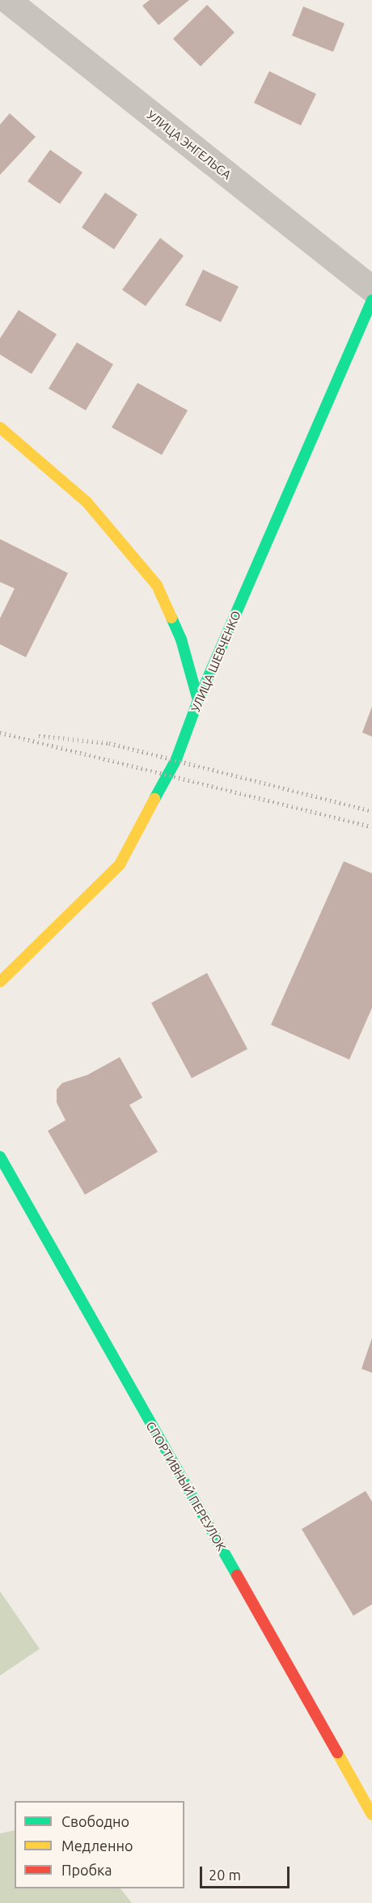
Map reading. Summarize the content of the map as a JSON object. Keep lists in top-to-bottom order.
{
  "streets": {
    "street": ["УЛИЦА ЭНГЕЛЬСА", "УЛИЦА ШЕВЧЕНКО", "СПОРТИВНЫЙ ПЕРЕУЛОК"]
  },
  "legend": ["Свободно", "Медленно", "Пробка"],
  "scale_bar": "20 m"
}
